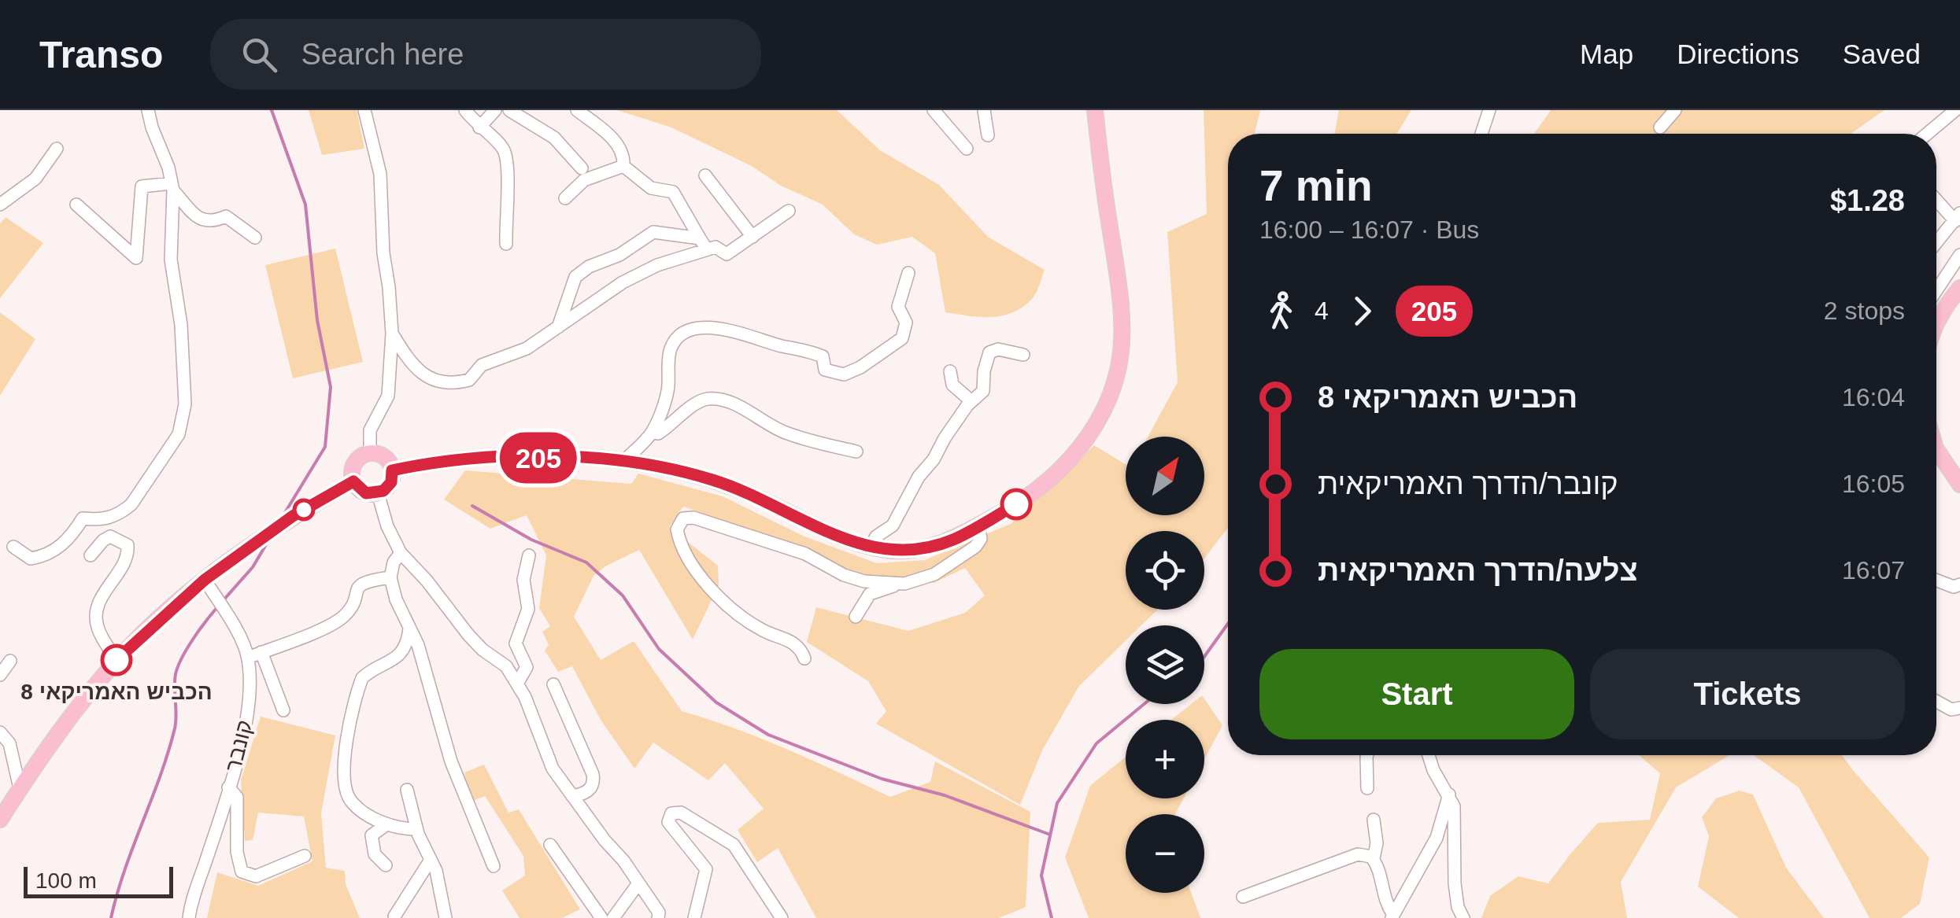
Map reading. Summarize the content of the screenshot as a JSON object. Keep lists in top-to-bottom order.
{
  "streets": {
    "street": ["קונבר"]
  },
  "places": ["הכביש האמריקאי 8"],
  "lines": ["bus line 205"],
  "scale_bar": "100 m",
  "north": "top right",
  "page": {
    "header": "Transo",
    "search": "Search here",
    "nav": ["Map", "Directions", "Saved"],
    "on_map": "205",
    "heading": ["7 min", "16:00 – 16:07 · Bus", "$1.28"],
    "legs": ["4", "205", "2 stops"],
    "list": [
      {
        "name": "הכביש האמריקאי 8",
        "value": "16:04"
      },
      {
        "name": "קונבר/הדרך האמריקאית",
        "value": "16:05"
      },
      {
        "name": "צלעה/הדרך האמריקאית",
        "value": "16:07"
      }
    ],
    "map_buttons": ["+", "−"],
    "buttons": ["Start", "Tickets"],
    "scale": "100 m"
  }
}
